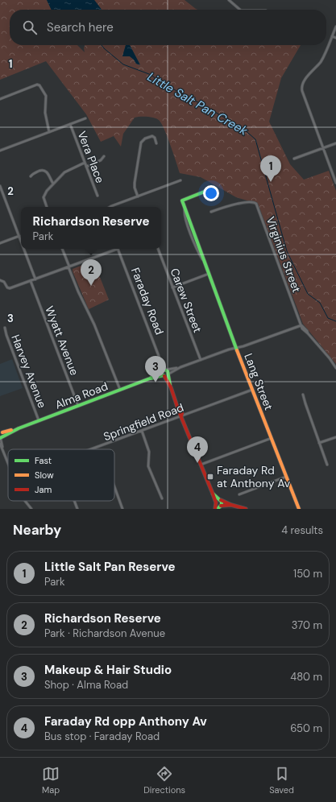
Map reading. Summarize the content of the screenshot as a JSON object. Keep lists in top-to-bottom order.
{
  "streets": {
    "main road": ["Faraday Road", "Lang Street", "Alma Road"],
    "street": [
      "Vera Place",
      "Virginius Street",
      "Carew Street",
      "Wyatt Avenue",
      "Harvey Avenue",
      "Springfield Road"
    ]
  },
  "crossings": [
    ["Virginius Street", "Alma Road"],
    ["Carew Street", "Alma Road"],
    ["Faraday Road", "Alma Road"],
    ["Faraday Road", "Springfield Road"],
    ["Wyatt Avenue", "Alma Road"],
    ["Harvey Avenue", "Alma Road"],
    ["Lang Street", "Alma Road"],
    ["Lang Street", "Springfield Road"]
  ],
  "water": ["Little Salt Pan Creek"],
  "places": {
    "transit": ["Faraday Rd at Anthony Av"]
  },
  "legend": ["Fast", "Slow", "Jam"],
  "page": {
    "search": "Search here",
    "pins": [
      "1",
      "2",
      "3",
      "4"
    ],
    "popup": ["Richardson Reserve", "Park"],
    "heading": ["Nearby", "4 results"],
    "list": [
      {
        "mark": "1",
        "name": "Little Salt Pan Reserve",
        "note": "Park",
        "value": "150 m"
      },
      {
        "mark": "2",
        "name": "Richardson Reserve",
        "note": "Park · Richardson Avenue",
        "value": "370 m"
      },
      {
        "mark": "3",
        "name": "Makeup & Hair Studio",
        "note": "Shop · Alma Road",
        "value": "480 m"
      },
      {
        "mark": "4",
        "name": "Faraday Rd opp Anthony Av",
        "note": "Bus stop · Faraday Road",
        "value": "650 m"
      }
    ],
    "nav": ["Map", "Directions", "Saved"]
  },
  "grid": {
    "rows": ["1", "2", "3"]
  }
}
